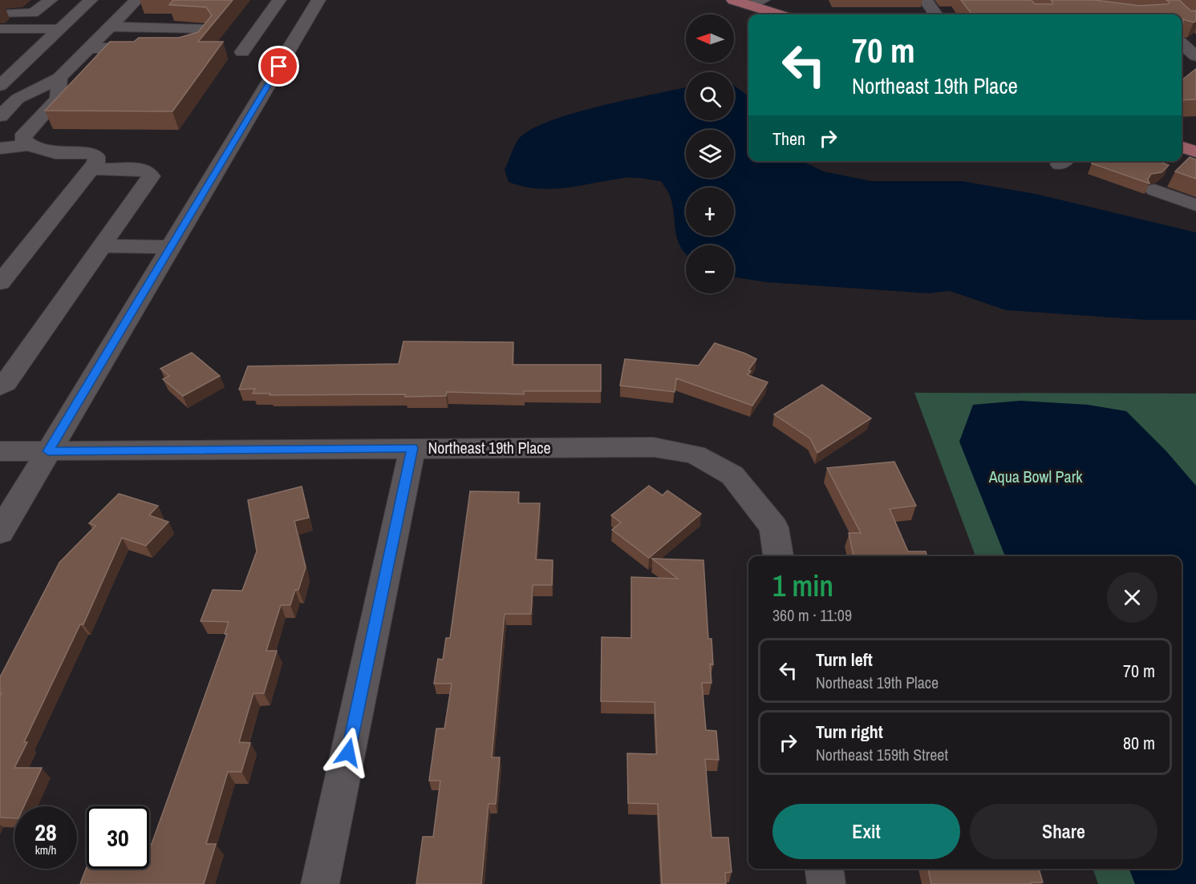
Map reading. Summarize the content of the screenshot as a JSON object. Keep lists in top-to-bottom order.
{
  "streets": {
    "street": ["Northeast 19th Place"]
  },
  "parks": ["Aqua Bowl Park"],
  "north": "left",
  "page": {
    "map_buttons": ["+", "−"],
    "turn": ["70 m", "Northeast 19th Place"],
    "then": "Then",
    "heading": ["1 min", "360 m · 11:09"],
    "list": [
      {
        "name": "Turn left",
        "note": "Northeast 19th Place",
        "value": "70 m"
      },
      {
        "name": "Turn right",
        "note": "Northeast 159th Street",
        "value": "80 m"
      }
    ],
    "buttons": ["Exit", "Share"],
    "speed": "28 km/h",
    "limit": "30"
  }
}
